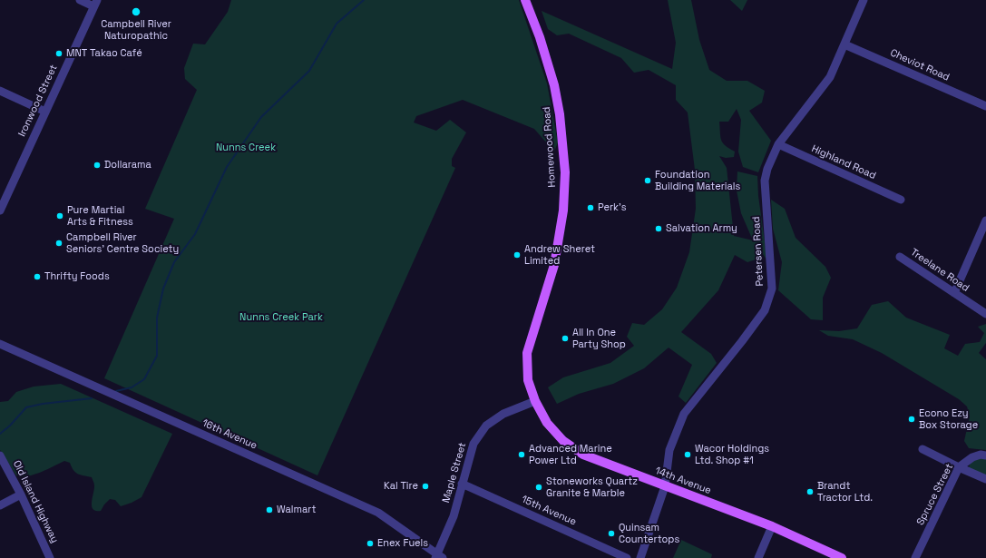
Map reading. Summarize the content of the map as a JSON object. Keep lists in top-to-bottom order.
{
  "streets": {
    "main road": ["Homewood Road", "14th Avenue"],
    "street": [
      "Cheviot Road",
      "Ironwood Street",
      "Highland Road",
      "Petersen Road",
      "Treelane Road",
      "16th Avenue",
      "Maple Street",
      "Spruce Street",
      "Old Island Highway",
      "15th Avenue"
    ]
  },
  "crossings": [
    ["Cheviot Road", "Petersen Road"],
    ["Homewood Road", "Maple Street"],
    ["Homewood Road", "14th Avenue"],
    ["Highland Road", "Petersen Road"],
    ["Petersen Road", "14th Avenue"],
    ["16th Avenue", "Maple Street"],
    ["Maple Street", "14th Avenue"],
    ["Maple Street", "15th Avenue"]
  ],
  "parks": ["Nunns Creek", "Nunns Creek Park"],
  "places": [
    "Campbell River Naturopathic",
    "MNT Takao Café",
    "Dollarama",
    "Foundation Building Materials",
    "Perk's",
    "Pure Martial Arts & Fitness",
    "Salvation Army",
    "Campbell River Seniors' Centre Society",
    "Andrew Sheret Limited",
    "Thrifty Foods",
    "All In One Party Shop",
    "Econo Ezy Box Storage",
    "Advanced Marine Power Ltd",
    "Wacor Holdings Ltd. Shop #1",
    "Kal Tire",
    "Stoneworks Quartz Granite & Marble",
    "Brandt Tractor Ltd.",
    "Walmart",
    "Quinsam Countertops",
    "Enex Fuels"
  ]
}
